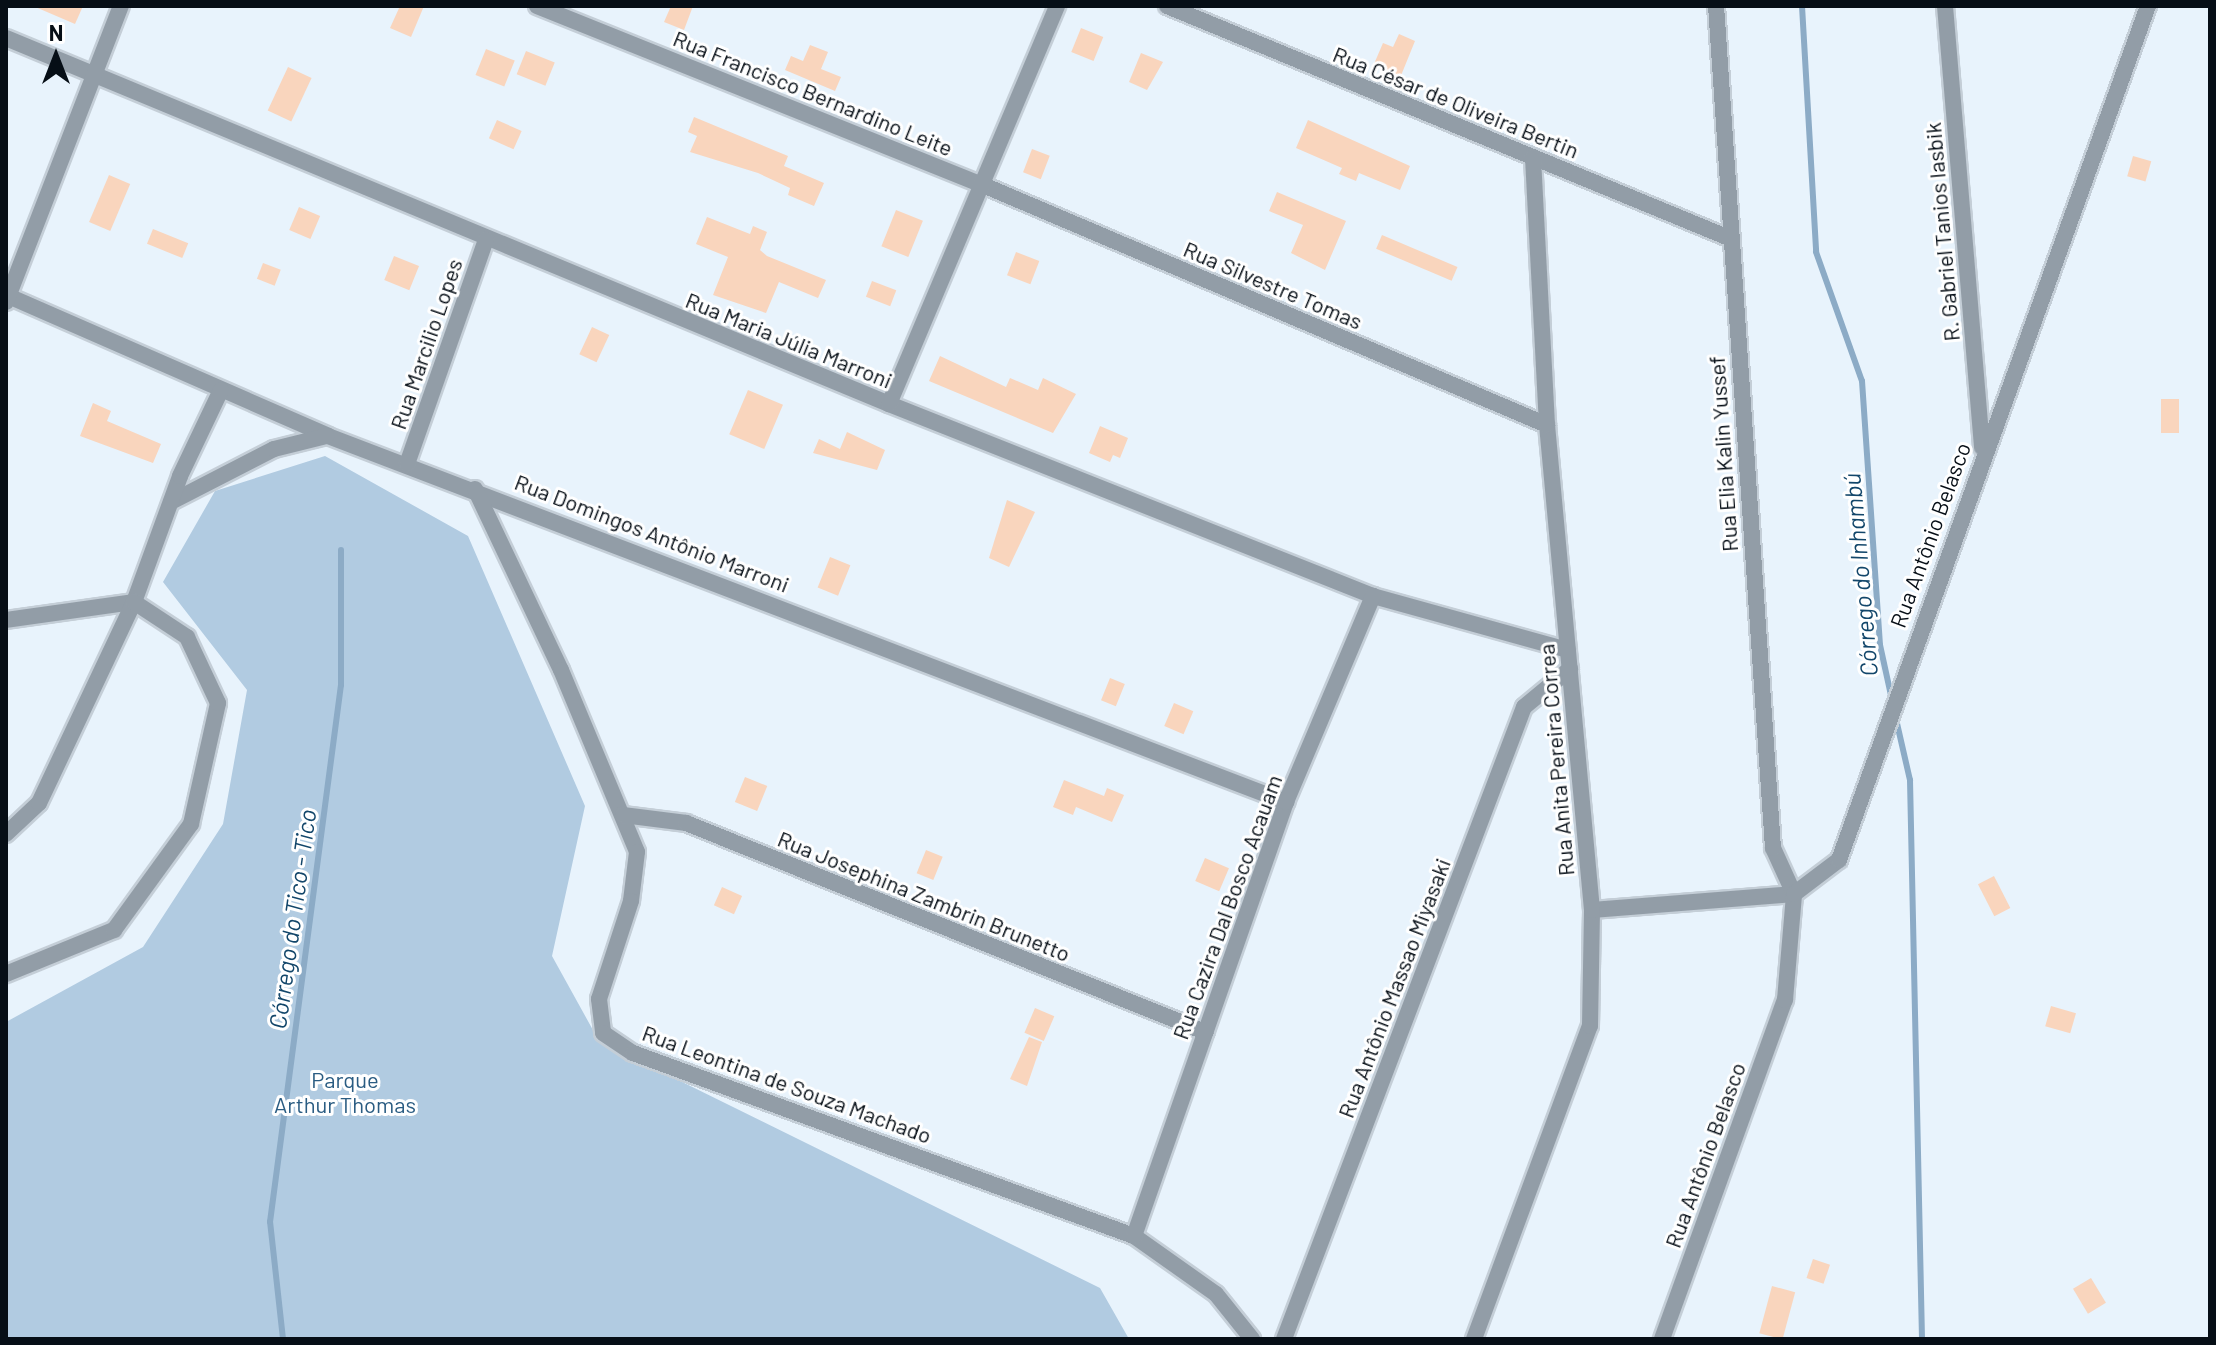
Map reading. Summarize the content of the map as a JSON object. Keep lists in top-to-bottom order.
{
  "streets": {
    "street": [
      "Rua Francisco Bernardino Leite",
      "Rua César de Oliveira Bertin",
      "R. Gabriel Tanios Iasbik",
      "Rua Silvestre Tomas",
      "Rua Maria Júlia Marroni",
      "Rua Marcilio Lopes",
      "Rua Elia Kalin Yussef",
      "Rua Domingos Antônio Marroni",
      "Rua Antônio Belasco",
      "Rua Anita Pereira Correa",
      "Rua Josephina Zambrin Brunetto",
      "Rua Cazira Dal Bosco Acauam",
      "Rua Antônio Massao Miyasaki",
      "Rua Leontina de Souza Machado"
    ]
  },
  "crossings": [
    ["Rua Francisco Bernardino Leite", "Rua Silvestre Tomas"],
    ["Rua César de Oliveira Bertin", "Rua Elia Kalin Yussef"],
    ["Rua César de Oliveira Bertin", "Rua Anita Pereira Correa"],
    ["R. Gabriel Tanios Iasbik", "Rua Antônio Belasco"],
    ["Rua Silvestre Tomas", "Rua Anita Pereira Correa"],
    ["Rua Maria Júlia Marroni", "Rua Marcilio Lopes"],
    ["Rua Maria Júlia Marroni", "Rua Anita Pereira Correa"],
    ["Rua Maria Júlia Marroni", "Rua Cazira Dal Bosco Acauam"],
    ["Rua Marcilio Lopes", "Rua Domingos Antônio Marroni"],
    ["Rua Elia Kalin Yussef", "Rua Antônio Belasco"],
    ["Rua Domingos Antônio Marroni", "Rua Cazira Dal Bosco Acauam"],
    ["Rua Domingos Antônio Marroni", "Rua Leontina de Souza Machado"],
    ["Rua Anita Pereira Correa", "Rua Antônio Massao Miyasaki"],
    ["Rua Josephina Zambrin Brunetto", "Rua Cazira Dal Bosco Acauam"],
    ["Rua Josephina Zambrin Brunetto", "Rua Leontina de Souza Machado"],
    ["Rua Cazira Dal Bosco Acauam", "Rua Leontina de Souza Machado"]
  ],
  "water": ["Córrego do Inhambú", "Córrego do Tico - Tico"],
  "parks": ["Parque Arthur Thomas"],
  "north": "top"
}
